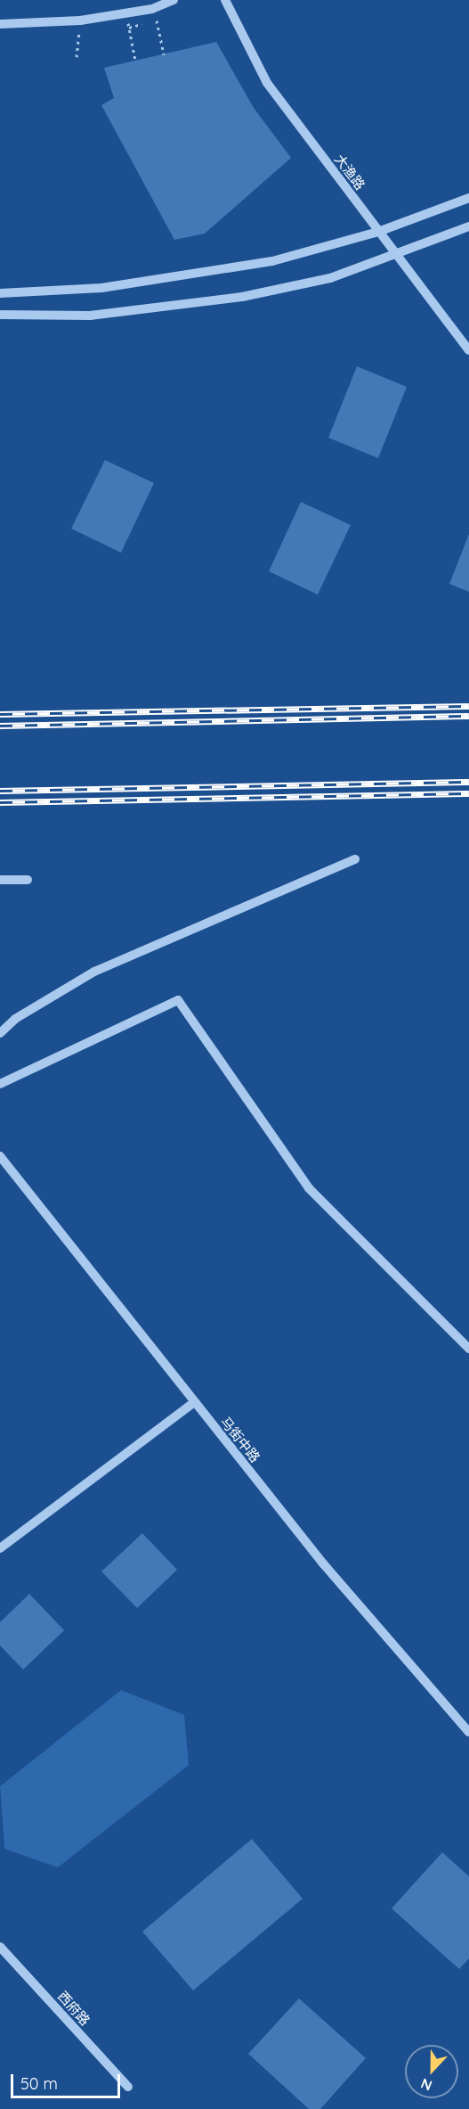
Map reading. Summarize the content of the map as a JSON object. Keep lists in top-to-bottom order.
{
  "streets": {
    "street": ["大渔路", "马街中路", "西府路"]
  },
  "scale_bar": "50 m",
  "north": "bottom"
}
